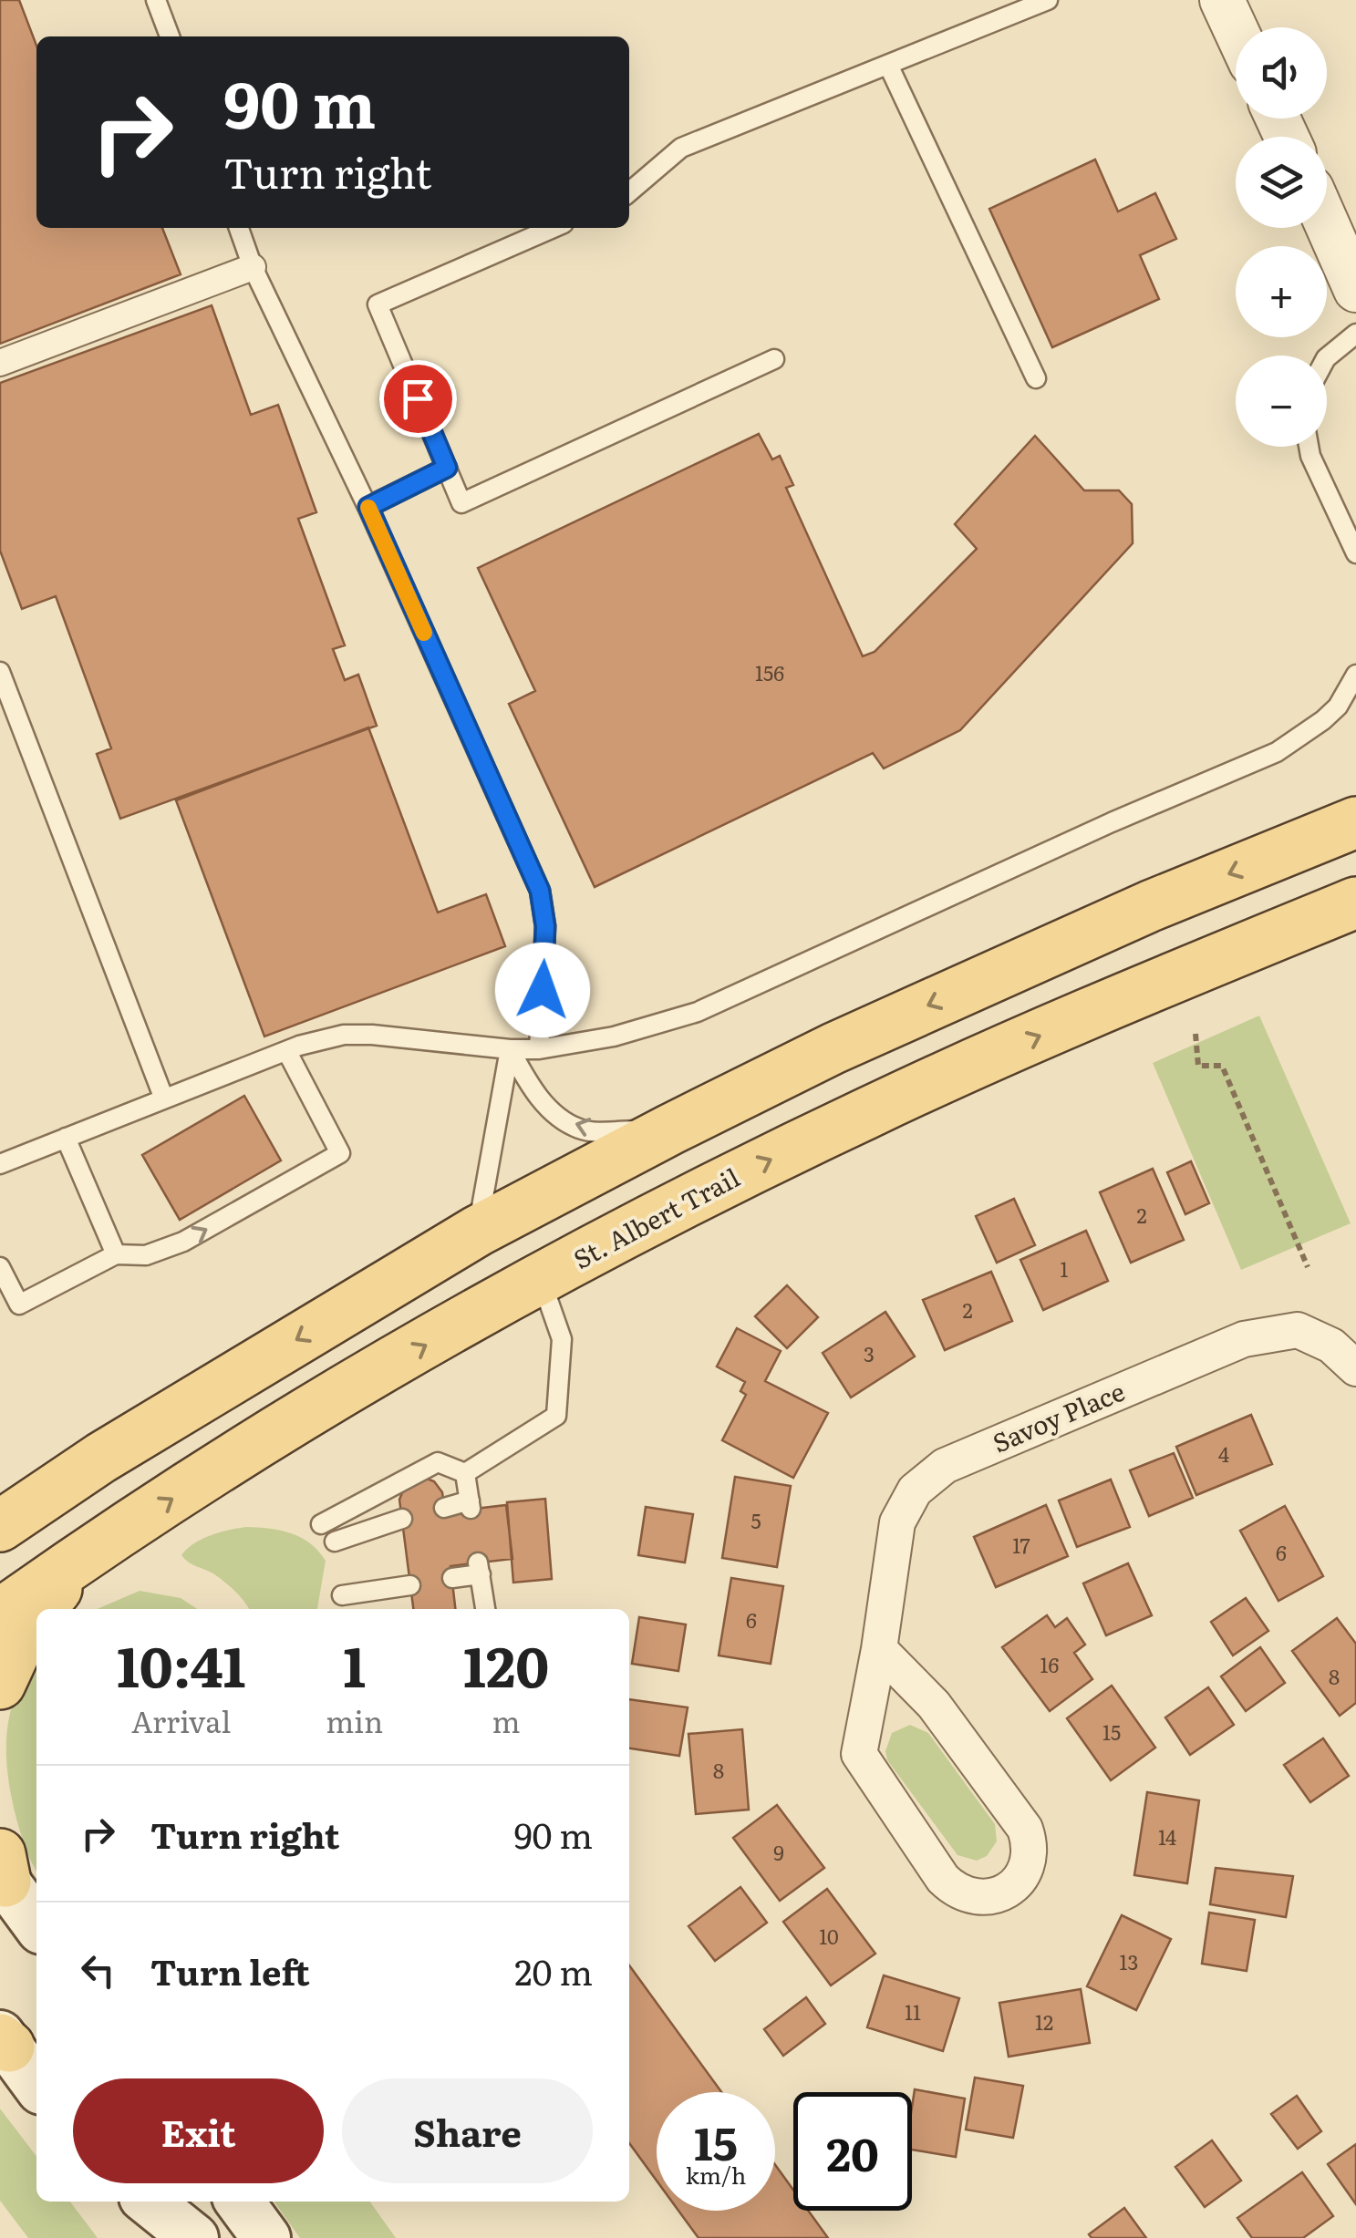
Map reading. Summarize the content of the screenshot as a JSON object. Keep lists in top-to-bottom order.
{
  "streets": {
    "main road": ["St. Albert Trail"],
    "street": ["Savoy Place"]
  },
  "house_numbers": [
    "156",
    "2",
    "1",
    "2",
    "3",
    "4",
    "5",
    "17",
    "6",
    "6",
    "16",
    "8",
    "15",
    "8",
    "14",
    "9",
    "10",
    "13",
    "11",
    "12"
  ],
  "page": {
    "map_buttons": ["+", "−"],
    "turn": ["90 m", "Turn right"],
    "eta": [
      "10:41",
      "Arrival",
      "1",
      "min",
      "120",
      "m"
    ],
    "list": [
      {
        "name": "Turn right",
        "value": "90 m"
      },
      {
        "name": "Turn left",
        "value": "20 m"
      }
    ],
    "buttons": ["Exit", "Share"],
    "speed": "15 km/h",
    "limit": "20"
  }
}
